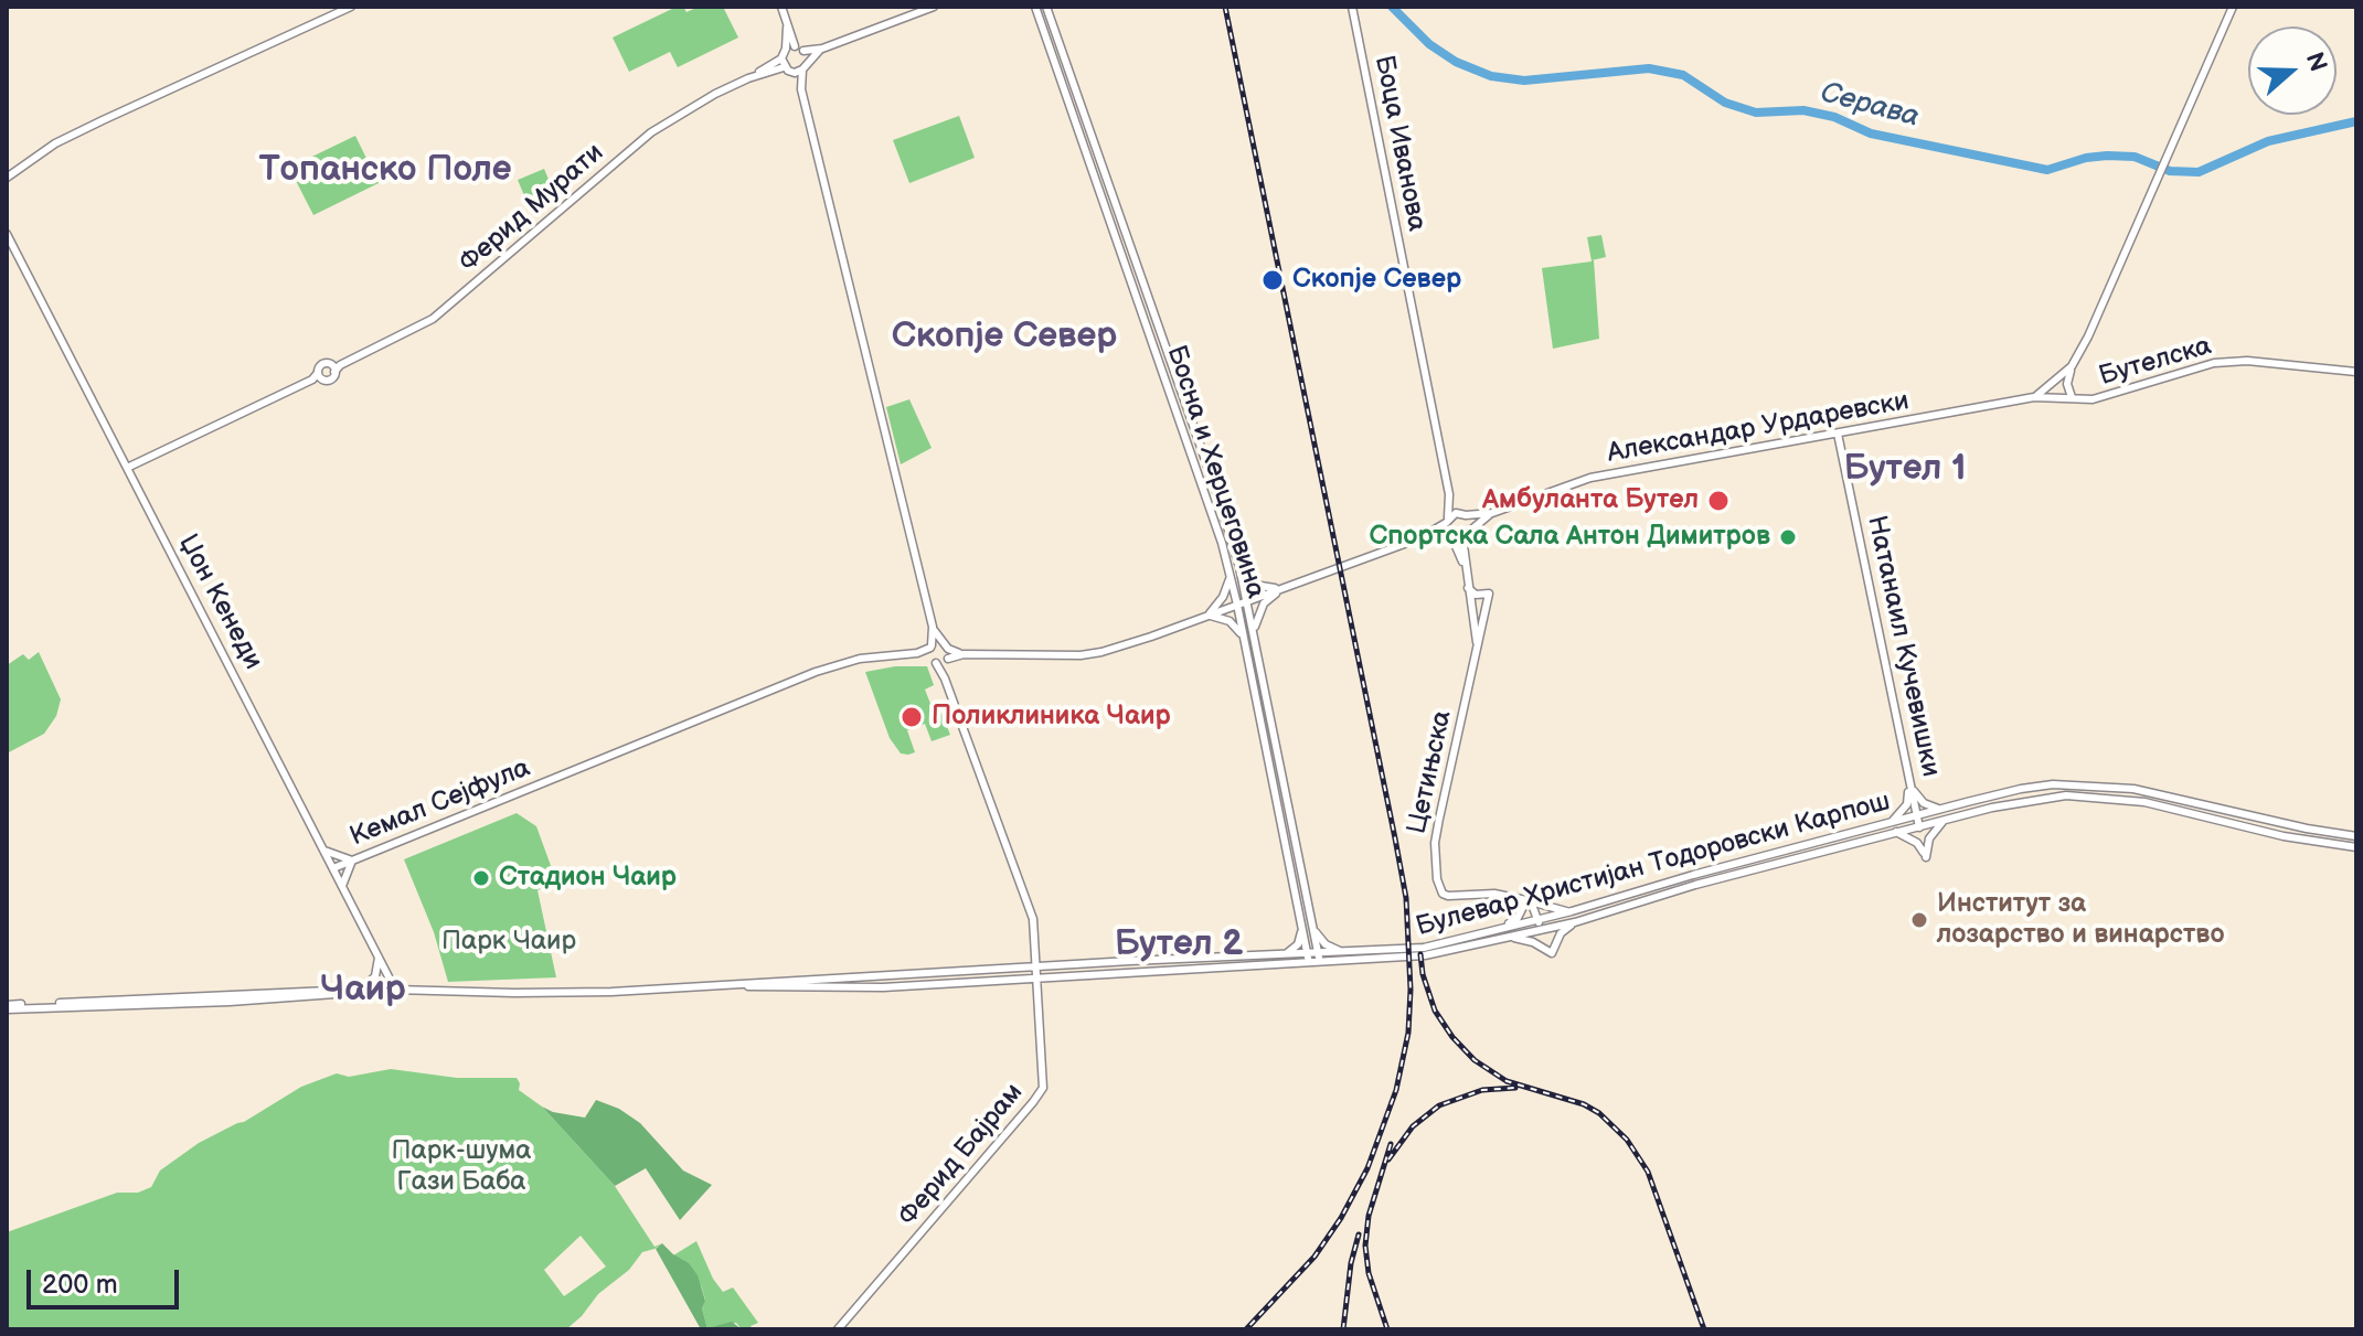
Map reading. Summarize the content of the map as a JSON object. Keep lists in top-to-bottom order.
{
  "streets": {
    "street": [
      "Боца Иванова",
      "Ферид Мурати",
      "Бутелска",
      "Александар Урдаревски",
      "Босна и Херцеговина",
      "Џон Кенеди",
      "Натанаил Кучевишки",
      "Цетињска",
      "Кемал Сејфула",
      "Булевар Христијан Тодоровски Карпош",
      "Ферид Бајрам"
    ]
  },
  "crossings": [
    ["Боца Иванова", "Александар Урдаревски"],
    ["Бутелска", "Александар Урдаревски"],
    ["Александар Урдаревски", "Натанаил Кучевишки"],
    ["Босна и Херцеговина", "Булевар Христијан Тодоровски Карпош"],
    ["Џон Кенеди", "Кемал Сејфула"],
    ["Џон Кенеди", "Булевар Христијан Тодоровски Карпош"],
    ["Натанаил Кучевишки", "Булевар Христијан Тодоровски Карпош"],
    ["Булевар Христијан Тодоровски Карпош", "Ферид Бајрам"]
  ],
  "districts": [
    "Топанско Поле",
    "Скопје Север",
    "Бутел 1",
    "Бутел 2",
    "Чаир"
  ],
  "water": ["Серава"],
  "parks": ["Парк Чаир", "Парк-шума Гази Баба"],
  "places": [
    "Скопје Север",
    "Амбуланта Бутел",
    "Спортска Сала Антон Димитров",
    "Поликлиника Чаир",
    "Стадион Чаир",
    "Институт за лозарство и винарство"
  ],
  "scale_bar": "200 m",
  "north": "right"
}
